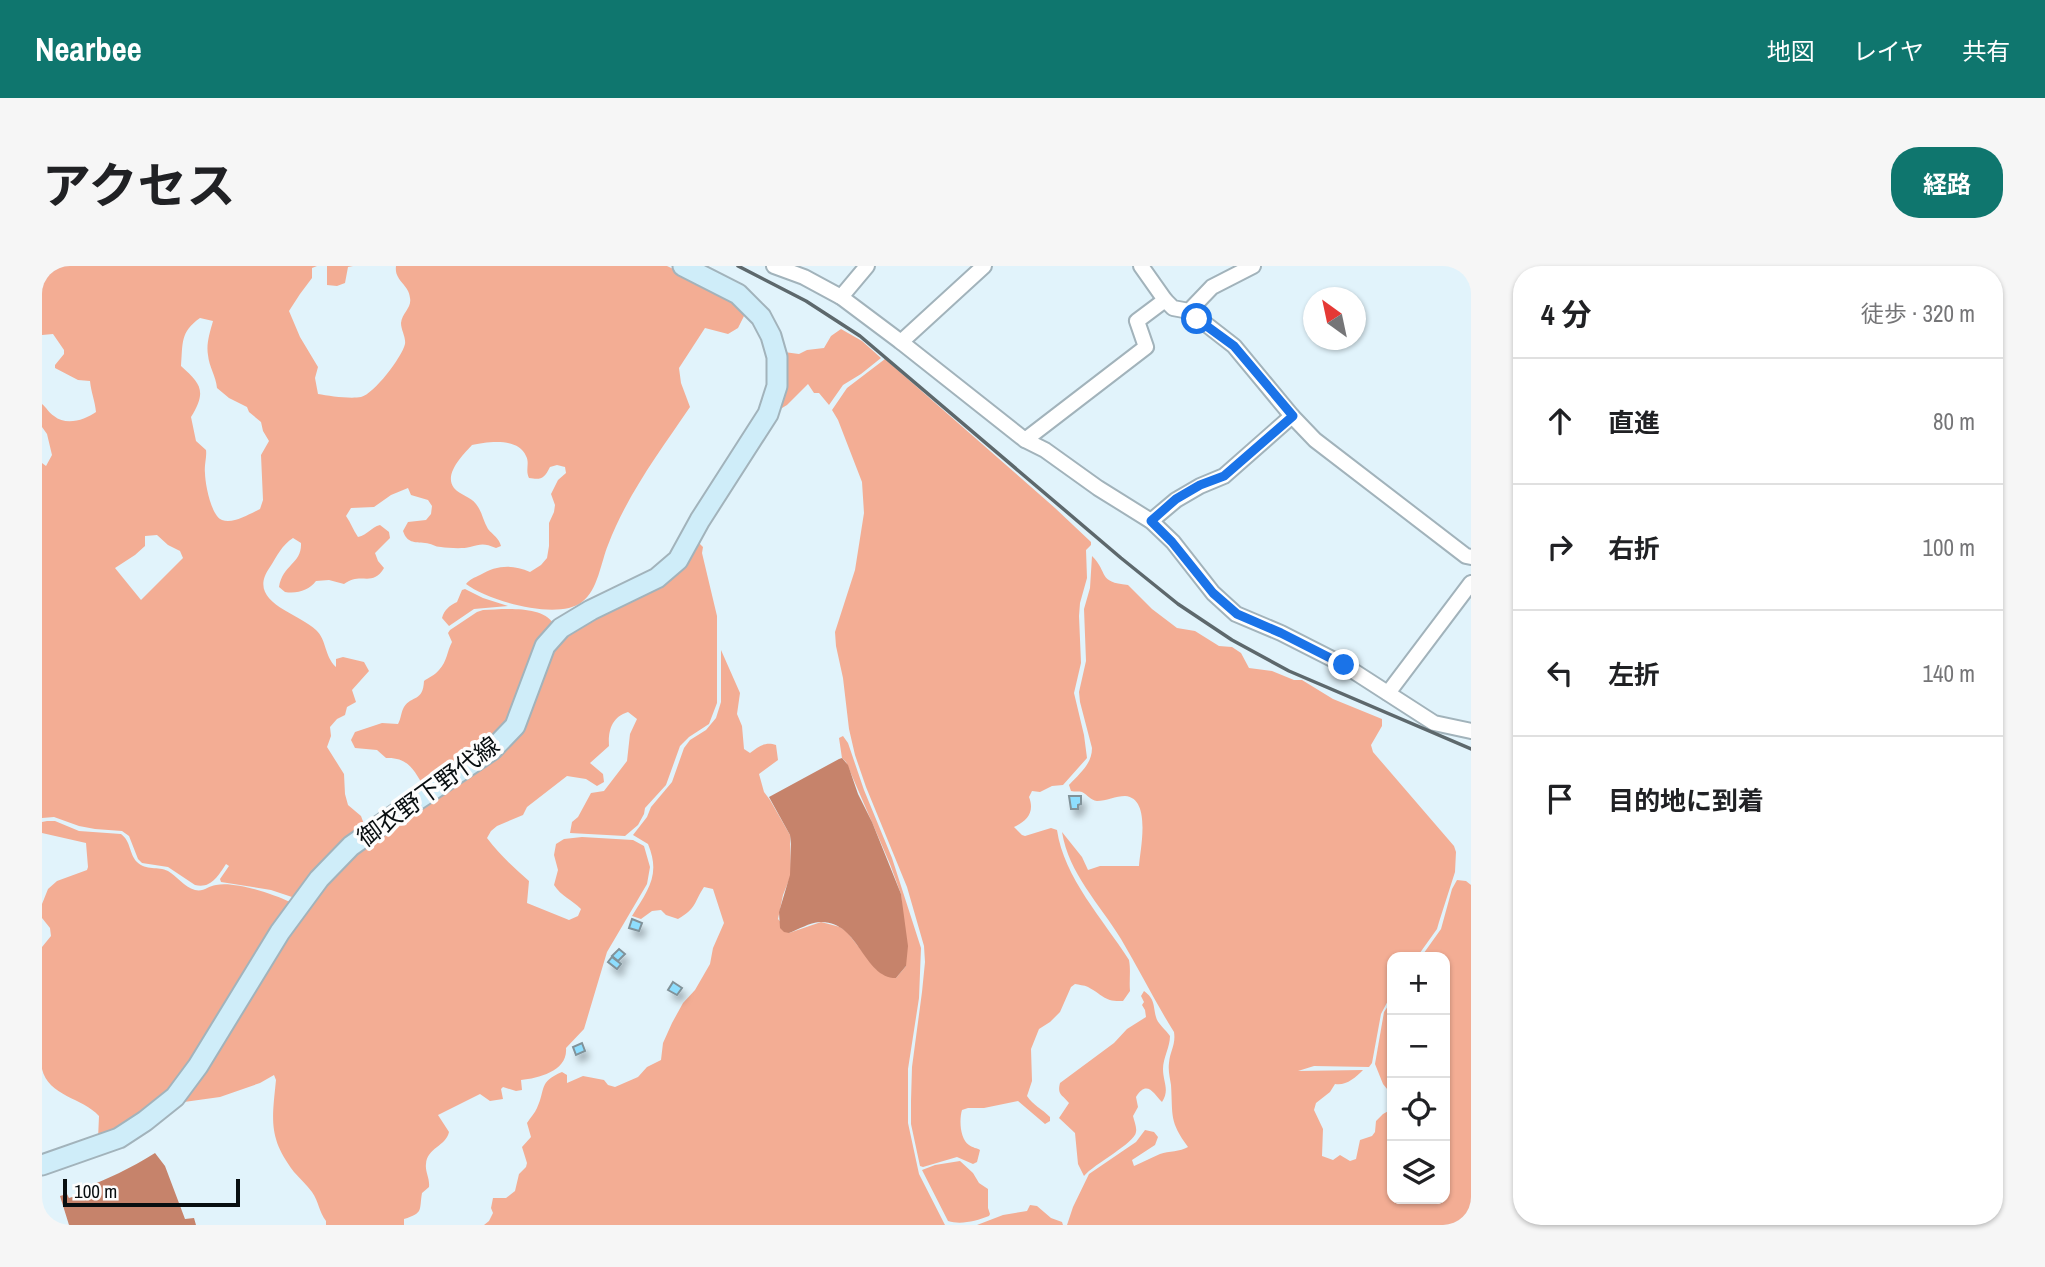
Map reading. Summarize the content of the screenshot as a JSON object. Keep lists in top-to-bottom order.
{
  "streets": {
    "main road": ["御衣野下野代線"]
  },
  "scale_bar": "100 m",
  "north": "top left",
  "page": {
    "header": "Nearbee",
    "nav": ["地図", "レイヤ", "共有"],
    "title": "アクセス",
    "buttons": "経路",
    "heading": ["4 分", "徒歩 · 320 m"],
    "list": [
      ["直進", "80 m"],
      ["右折", "100 m"],
      ["左折", "140 m"],
      "目的地に到着"
    ],
    "map_buttons": ["+", "−"],
    "scale": "100 m"
  }
}
